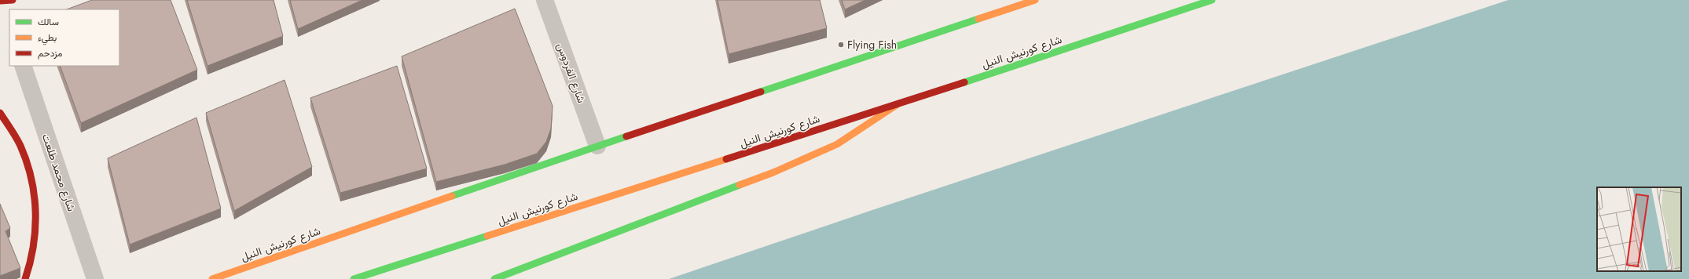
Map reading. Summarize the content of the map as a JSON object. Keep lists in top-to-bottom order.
{
  "streets": {
    "main road": ["شارع كورنيش النيل"],
    "street": ["شارع الفردوس", "شارع محمد طلعت"]
  },
  "crossings": [
    ["شارع كورنيش النيل", "شارع الفردوس"]
  ],
  "places": ["Flying Fish"],
  "legend": ["سالك", "بطيء", "مزدحم"]
}
